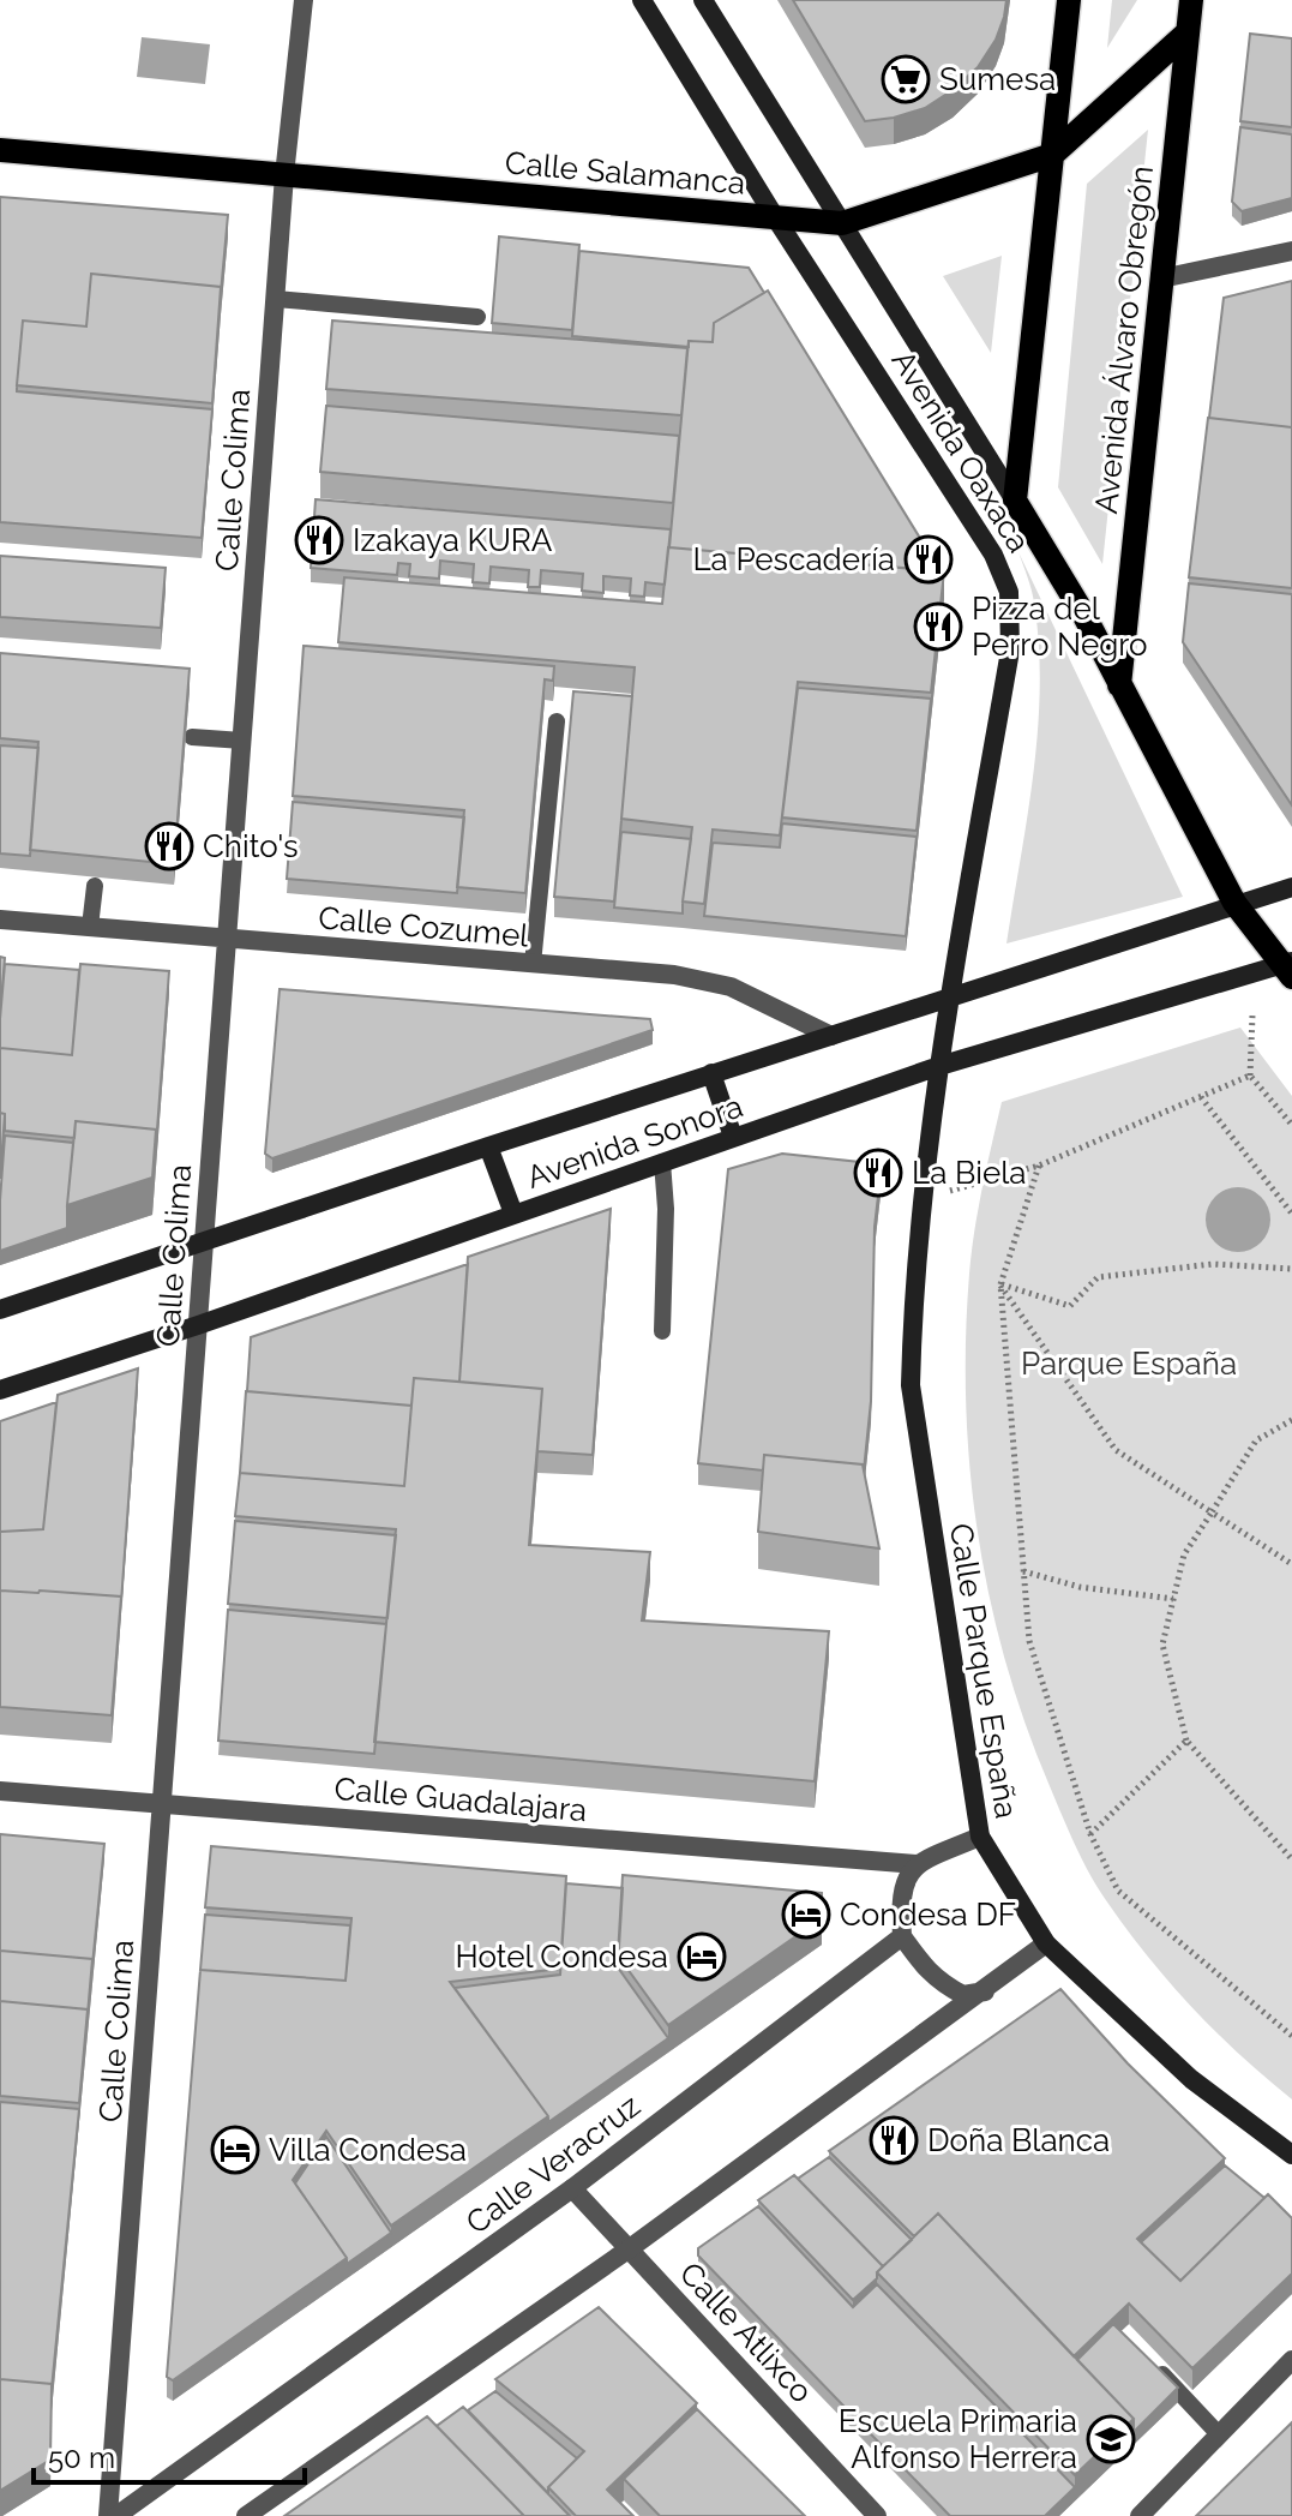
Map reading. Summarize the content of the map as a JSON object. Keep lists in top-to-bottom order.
{
  "streets": {
    "main road": [
      "Calle Salamanca",
      "Avenida Álvaro Obregón",
      "Avenida Oaxaca",
      "Avenida Sonora",
      "Calle Parque España"
    ],
    "street": [
      "Calle Colima",
      "Calle Cozumel",
      "Calle Guadalajara",
      "Calle Veracruz",
      "Calle Atlixco"
    ]
  },
  "crossings": [
    ["Calle Salamanca", "Avenida Álvaro Obregón"],
    ["Calle Salamanca", "Avenida Oaxaca"],
    ["Calle Salamanca", "Calle Colima"],
    ["Avenida Álvaro Obregón", "Avenida Oaxaca"],
    ["Avenida Oaxaca", "Avenida Sonora"],
    ["Avenida Oaxaca", "Calle Parque España"],
    ["Calle Colima", "Calle Cozumel"],
    ["Calle Colima", "Avenida Sonora"],
    ["Calle Colima", "Calle Guadalajara"],
    ["Calle Cozumel", "Avenida Sonora"],
    ["Avenida Sonora", "Calle Parque España"],
    ["Calle Parque España", "Calle Guadalajara"],
    ["Calle Parque España", "Calle Veracruz"],
    ["Calle Guadalajara", "Calle Veracruz"],
    ["Calle Veracruz", "Calle Atlixco"]
  ],
  "parks": ["Parque España"],
  "places": {
    "supermarket": ["Sumesa"],
    "restaurant": [
      "Izakaya KURA",
      "La Pescadería",
      "Pizza del Perro Negro",
      "Chito's",
      "La Biela",
      "Doña Blanca"
    ],
    "hotel": ["Condesa DF", "Hotel Condesa", "Villa Condesa"],
    "school or university": ["Escuela Primaria Alfonso Herrera"]
  },
  "scale_bar": "50 m"
}
